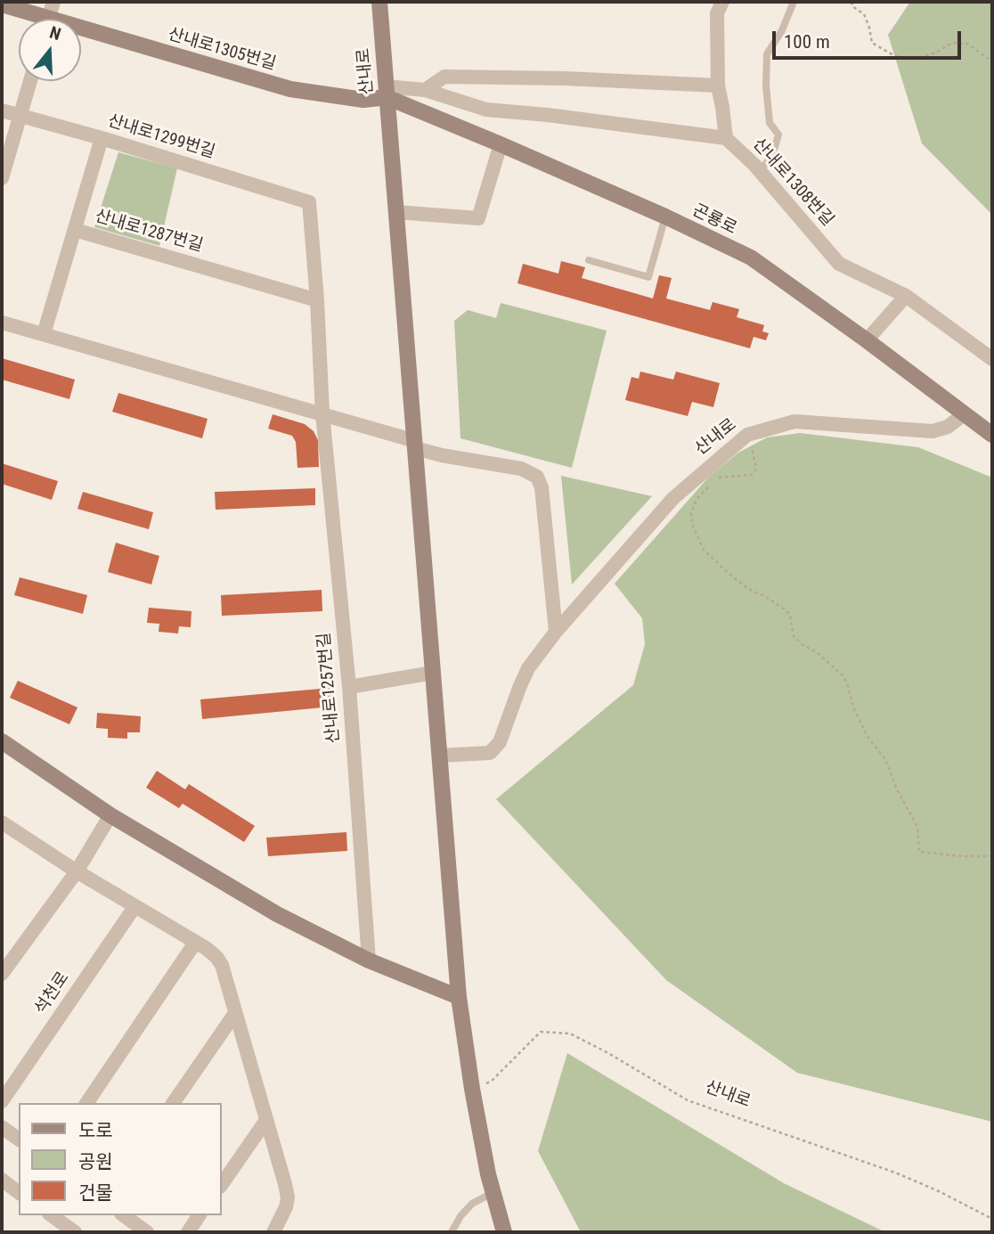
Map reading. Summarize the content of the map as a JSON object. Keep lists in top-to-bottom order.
{
  "streets": {
    "main road": ["산내로1305번길", "산내로", "곤룡로"],
    "street": [
      "산내로1299번길",
      "산내로1308번길",
      "산내로1287번길",
      "산내로1257번길",
      "석천로"
    ]
  },
  "crossings": [
    ["산내로1305번길", "산내로"],
    ["산내로1305번길", "산내로1308번길"],
    ["산내로1305번길", "곤룡로"],
    ["산내로", "산내로1308번길"],
    ["산내로", "곤룡로"],
    ["산내로1299번길", "산내로1287번길"],
    ["산내로1308번길", "곤룡로"]
  ],
  "legend": ["도로", "공원", "건물"],
  "scale_bar": "100 m",
  "north": "top"
}
